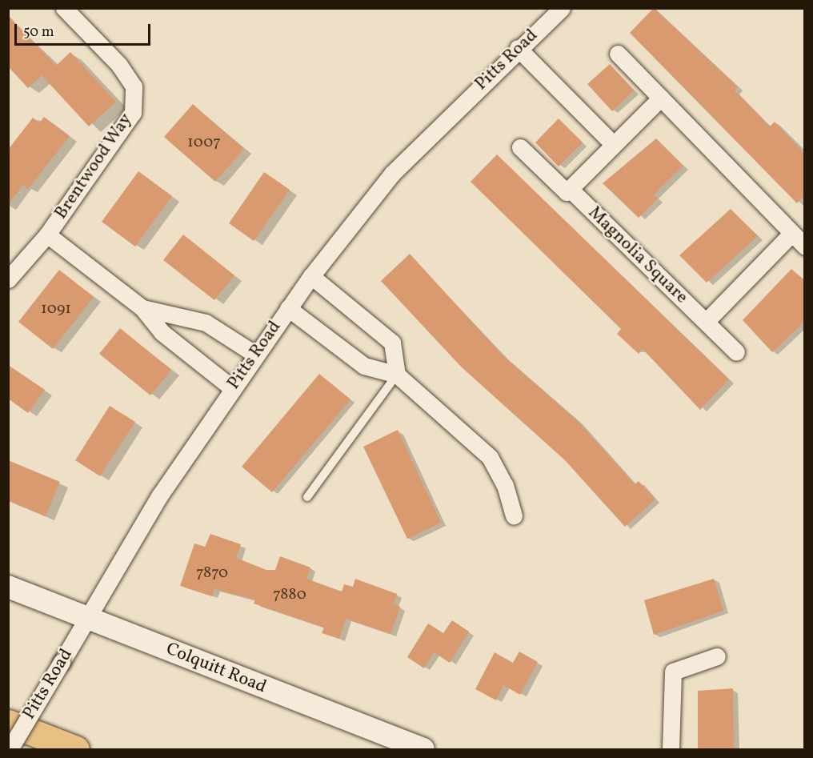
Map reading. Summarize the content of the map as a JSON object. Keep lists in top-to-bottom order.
{
  "streets": {
    "street": [
      "Pitts Road",
      "Brentwood Way",
      "Magnolia Square",
      "Colquitt Road"
    ]
  },
  "crossings": [
    ["Pitts Road", "Brentwood Way"],
    ["Pitts Road", "Colquitt Road"]
  ],
  "house_numbers": [
    "1007",
    "1091",
    "7870",
    "7880"
  ],
  "scale_bar": "50 m"
}
